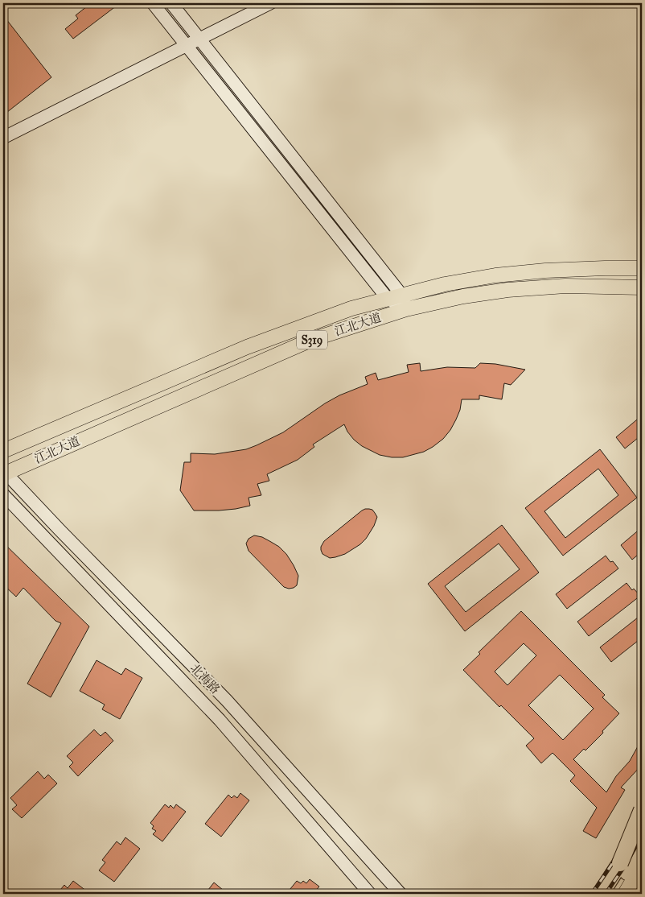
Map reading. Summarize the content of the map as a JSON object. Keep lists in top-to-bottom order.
{
  "streets": {
    "main road": ["江北大道", "S319"],
    "street": ["北海路"]
  },
  "crossings": [
    ["江北大道", "北海路"]
  ]
}
